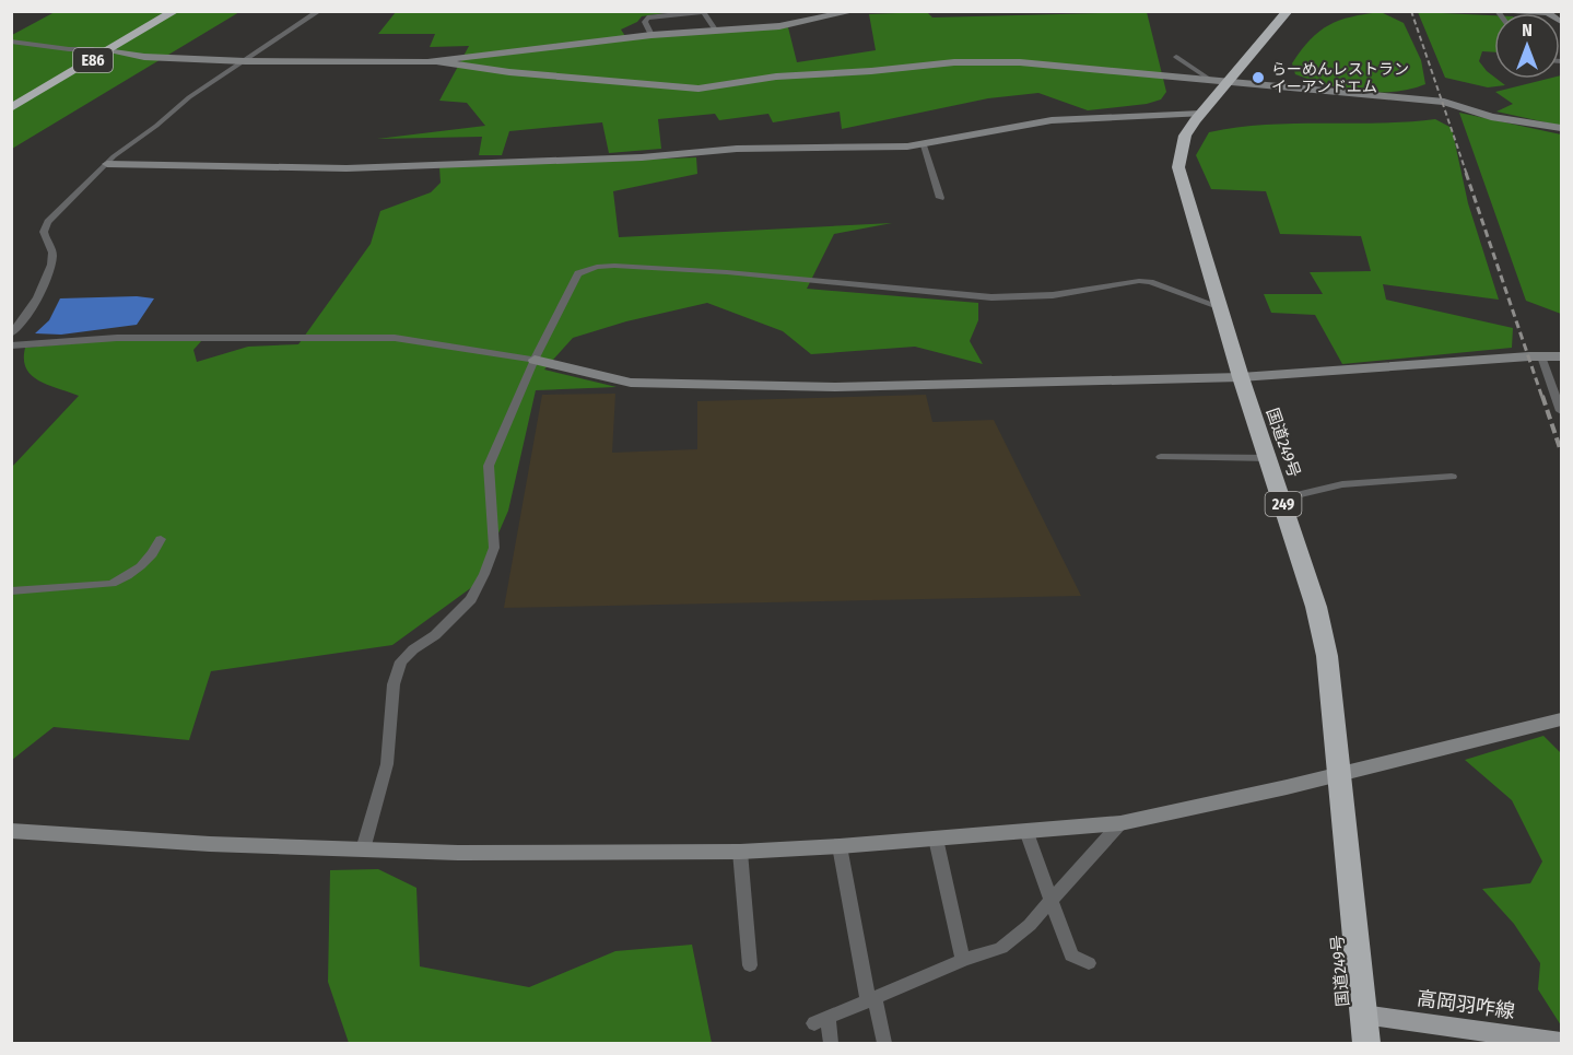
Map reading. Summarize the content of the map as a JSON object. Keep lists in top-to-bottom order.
{
  "streets": {
    "highway": ["E86", "国道249号", "249"],
    "main road": ["高岡羽咋線"]
  },
  "crossings": [
    ["国道249号", "高岡羽咋線"]
  ],
  "places": ["らーめんレストラン イーアンドエム"],
  "north": "top"
}
